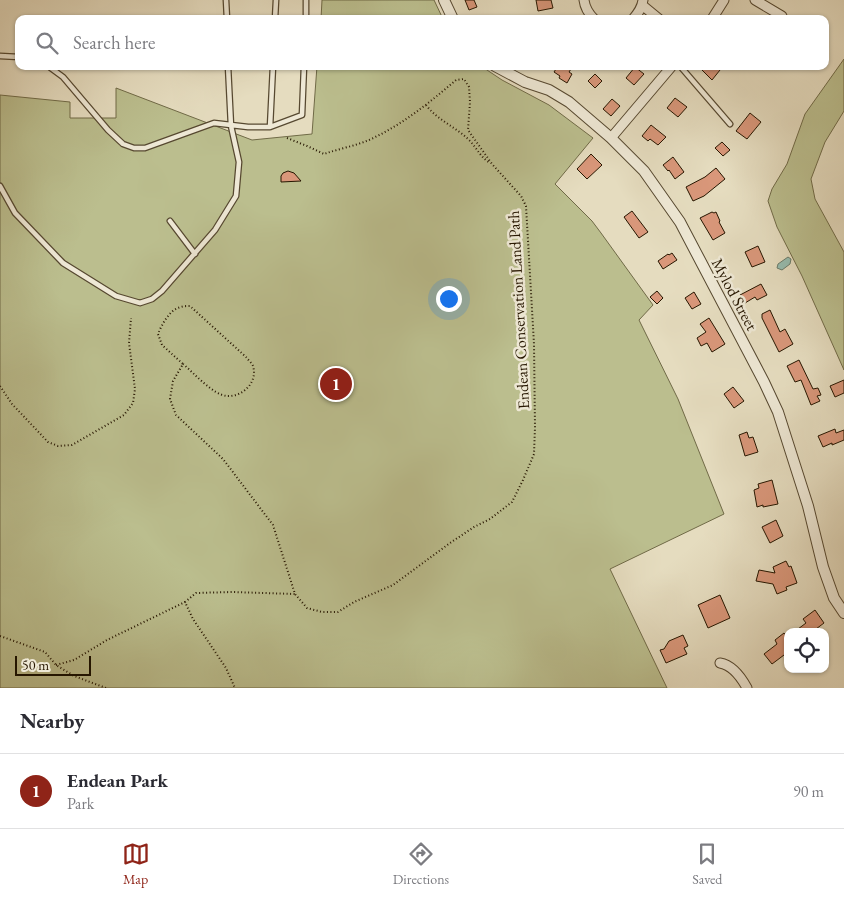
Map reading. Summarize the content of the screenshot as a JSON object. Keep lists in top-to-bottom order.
{
  "streets": {
    "street": ["Mylod Street"],
    "path": ["Endean Conservation Land Path"]
  },
  "scale_bar": "50 m",
  "page": {
    "search": "Search here",
    "pins": "1",
    "scale": "50 m",
    "heading": "Nearby",
    "list": [
      {
        "mark": "1",
        "name": "Endean Park",
        "note": "Park",
        "value": "90 m"
      }
    ],
    "nav": ["Map", "Directions", "Saved"]
  }
}
